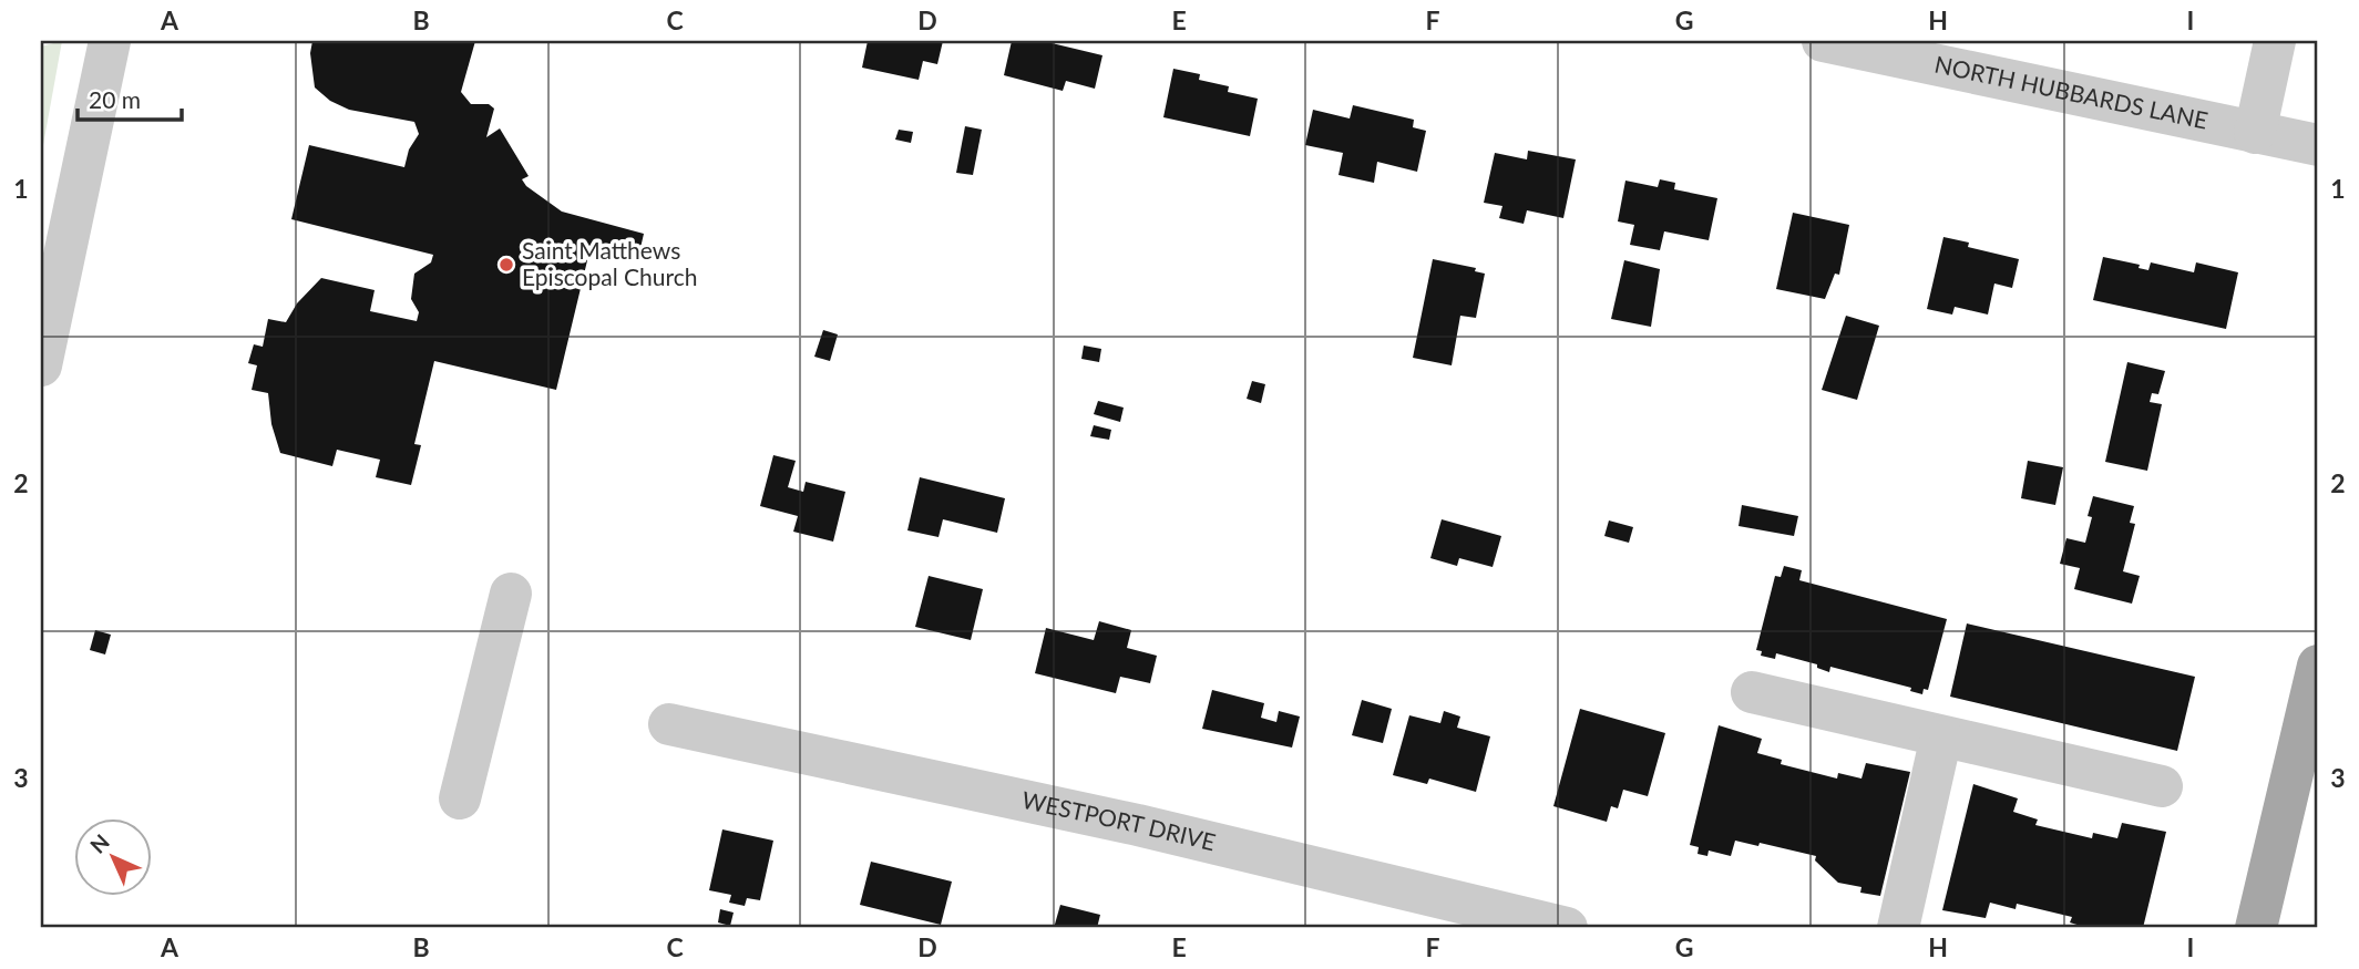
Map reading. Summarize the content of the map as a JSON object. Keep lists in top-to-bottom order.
{
  "streets": {
    "street": ["NORTH HUBBARDS LANE", "WESTPORT DRIVE"]
  },
  "places": ["Saint Matthews Episcopal Church"],
  "scale_bar": "20 m",
  "north": "top left",
  "grid": {
    "columns": [
      "A",
      "B",
      "C",
      "D",
      "E",
      "F",
      "G",
      "H",
      "I"
    ],
    "rows": ["1", "2", "3"]
  }
}
